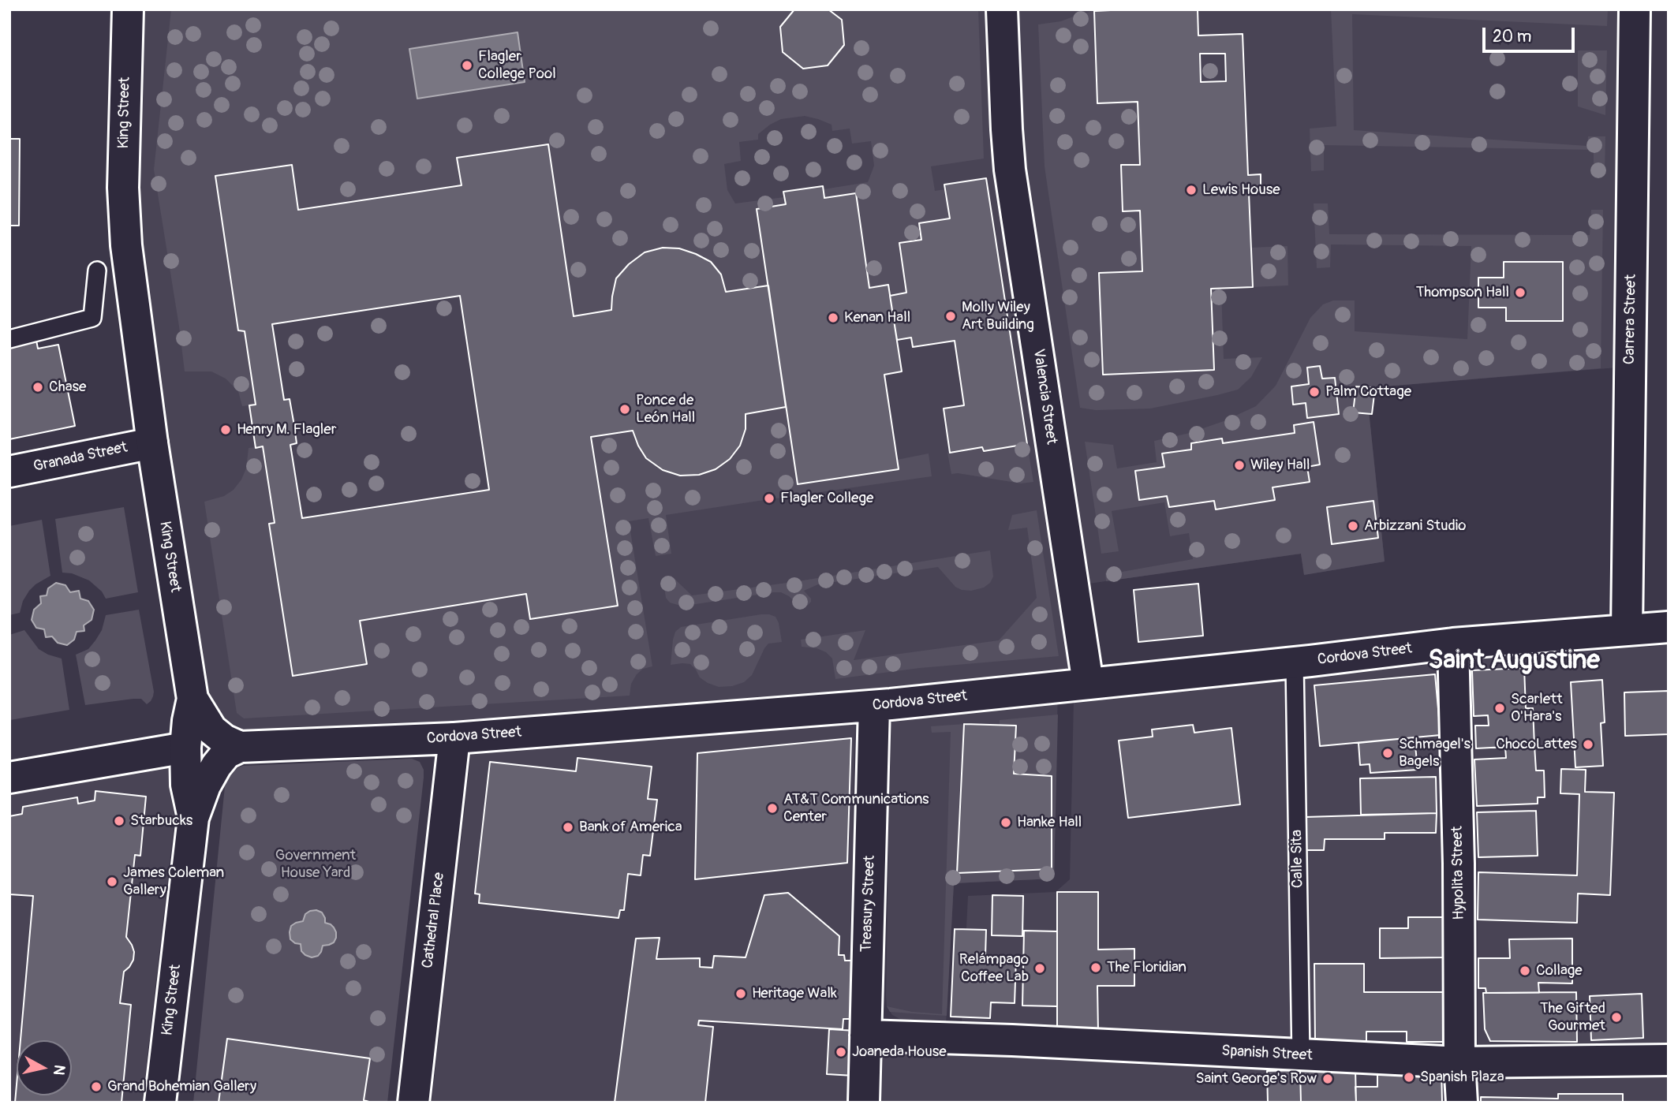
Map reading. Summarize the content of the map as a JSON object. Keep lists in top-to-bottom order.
{
  "streets": {
    "street": [
      "King Street",
      "Carrera Street",
      "Valencia Street",
      "Granada Street",
      "Cordova Street",
      "Hypolita Street",
      "Treasury Street",
      "Cathedral Place",
      "Spanish Street"
    ],
    "lane": ["Calle Sita"]
  },
  "crossings": [
    ["King Street", "Granada Street"],
    ["Carrera Street", "Cordova Street"],
    ["Valencia Street", "Cordova Street"],
    ["Cordova Street", "Calle Sita"],
    ["Cordova Street", "Hypolita Street"],
    ["Cordova Street", "Treasury Street"],
    ["Cordova Street", "Cathedral Place"],
    ["Calle Sita", "Spanish Street"],
    ["Hypolita Street", "Spanish Street"],
    ["Treasury Street", "Spanish Street"]
  ],
  "districts": ["Saint Augustine"],
  "parks": ["Government House Yard"],
  "places": [
    "Flagler College Pool",
    "Lewis House",
    "Thompson Hall",
    "Molly Wiley Art Building",
    "Kenan Hall",
    "Chase",
    "Palm Cottage",
    "Ponce de León Hall",
    "Henry M. Flagler",
    "Wiley Hall",
    "Flagler College",
    "Arbizzani Studio",
    "Scarlett O'Hara's",
    "ChocoLattes",
    "Schmagel's Bagels",
    "AT&T Communications Center",
    "Starbucks",
    "Hanke Hall",
    "Bank of America",
    "James Coleman Gallery",
    "The Floridian",
    "Relámpago Coffee Lab",
    "Collage",
    "Heritage Walk",
    "The Gifted Gourmet",
    "Joaneda House",
    "Spanish Plaza",
    "Saint George's Row",
    "Grand Bohemian Gallery"
  ],
  "scale_bar": "20 m",
  "north": "right"
}
